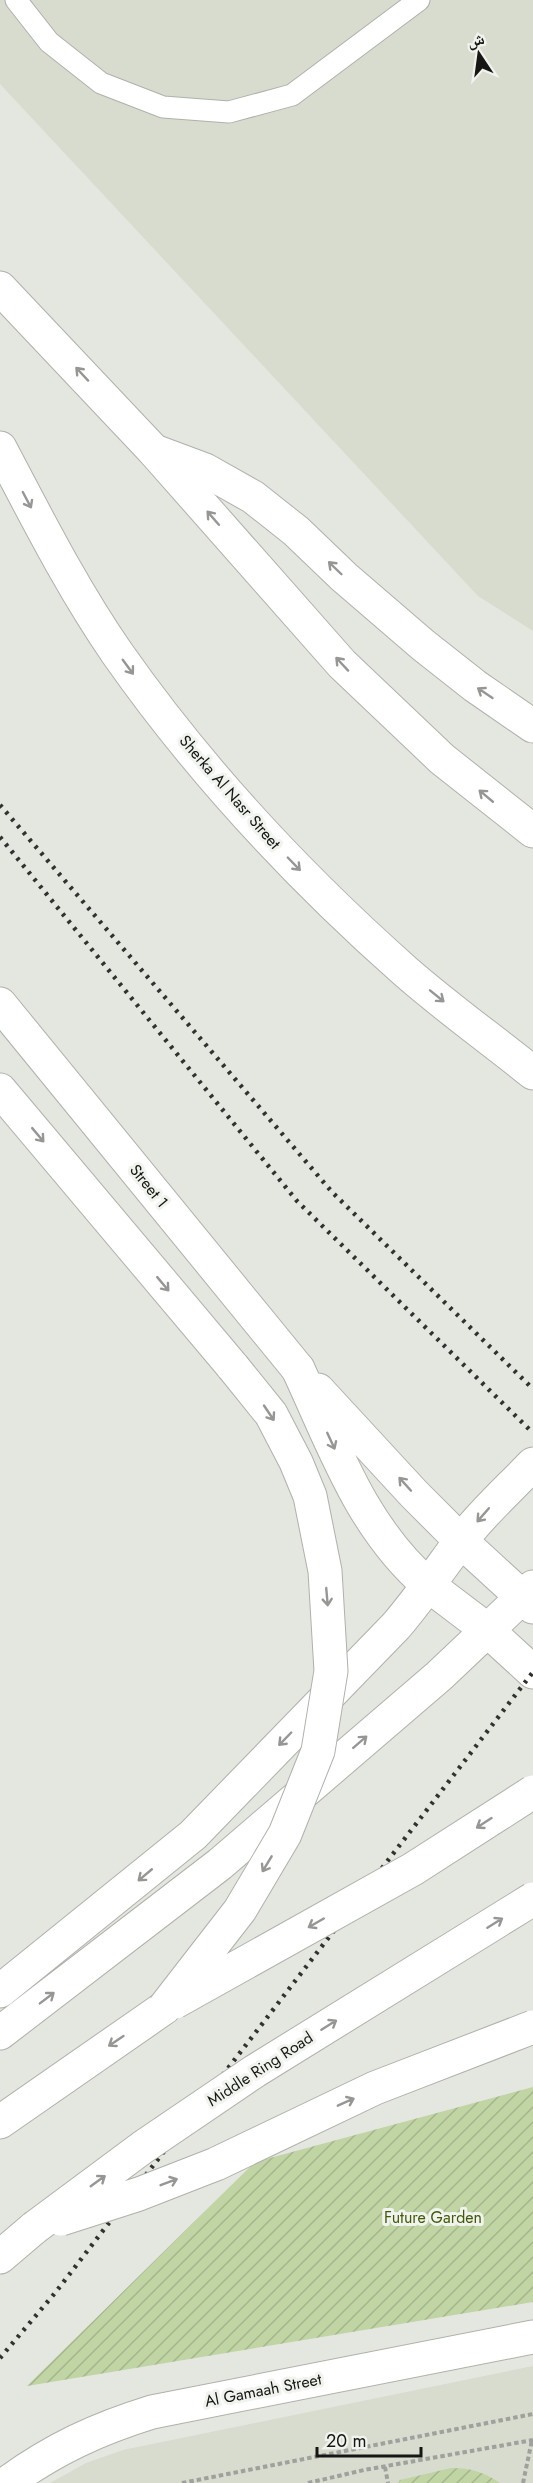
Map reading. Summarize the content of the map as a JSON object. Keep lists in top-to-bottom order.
{
  "streets": {
    "main road": [
      "Sherka Al Nasr Street",
      "Street 1",
      "Middle Ring Road",
      "Al Gamaah Street"
    ]
  },
  "parks": ["Future Garden"],
  "scale_bar": "20 m",
  "north": "top"
}
